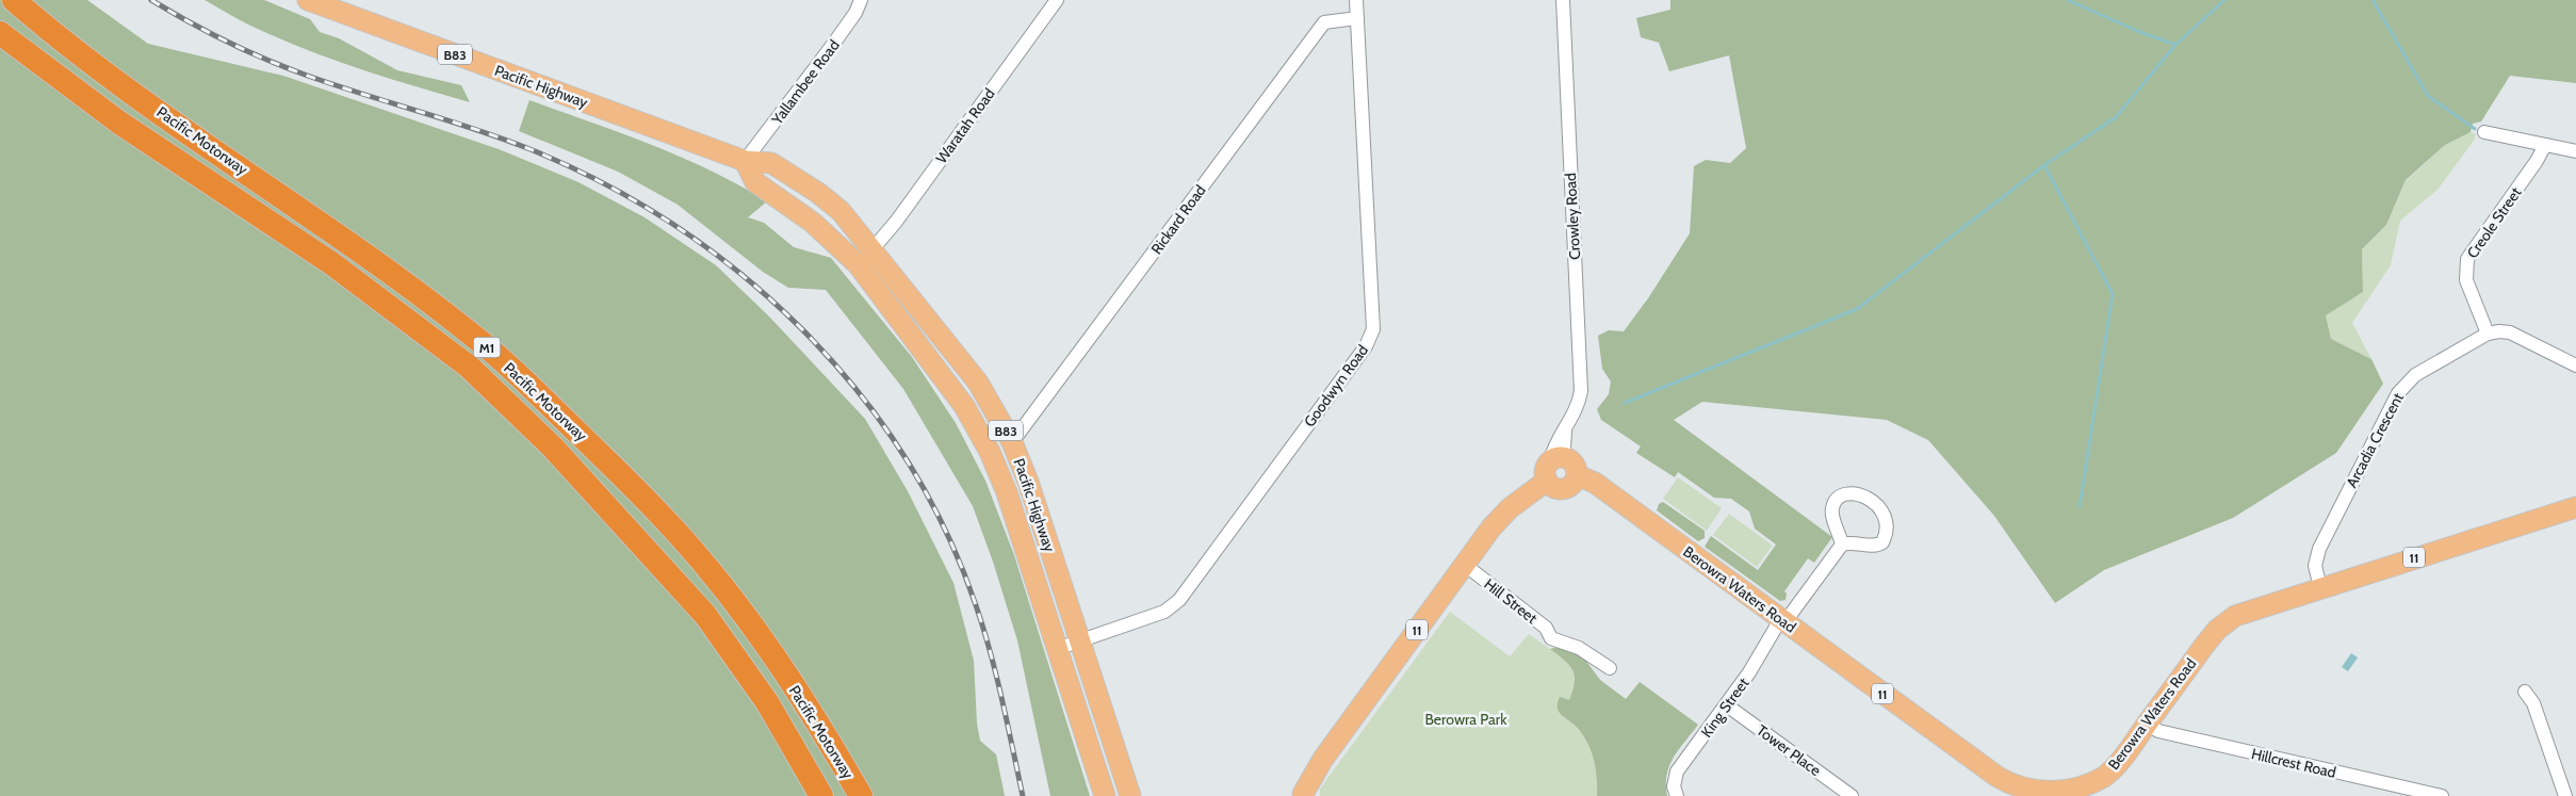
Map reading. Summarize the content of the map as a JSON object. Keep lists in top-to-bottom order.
{
  "streets": {
    "highway": ["Pacific Motorway", "M1"],
    "main road": [
      "B83",
      "Pacific Highway",
      "11",
      "Berowra Waters Road"
    ],
    "street": [
      "Yallambee Road",
      "Waratah Road",
      "Crowley Road",
      "Rickard Road",
      "Creole Street",
      "Goodwyn Road",
      "Arcadia Crescent",
      "Hill Street",
      "King Street",
      "Tower Place",
      "Hillcrest Road"
    ]
  },
  "crossings": [
    ["Yallambee Road", "Pacific Highway"],
    ["Pacific Highway", "Waratah Road"],
    ["Pacific Highway", "Rickard Road"],
    ["Pacific Highway", "Goodwyn Road"],
    ["Crowley Road", "11"],
    ["Rickard Road", "Goodwyn Road"],
    ["Creole Street", "Arcadia Crescent"],
    ["Arcadia Crescent", "Berowra Waters Road"],
    ["11", "Berowra Waters Road"],
    ["11", "Hill Street"],
    ["Berowra Waters Road", "King Street"],
    ["Berowra Waters Road", "Hillcrest Road"],
    ["King Street", "Tower Place"]
  ],
  "parks": ["Berowra Park"]
}
